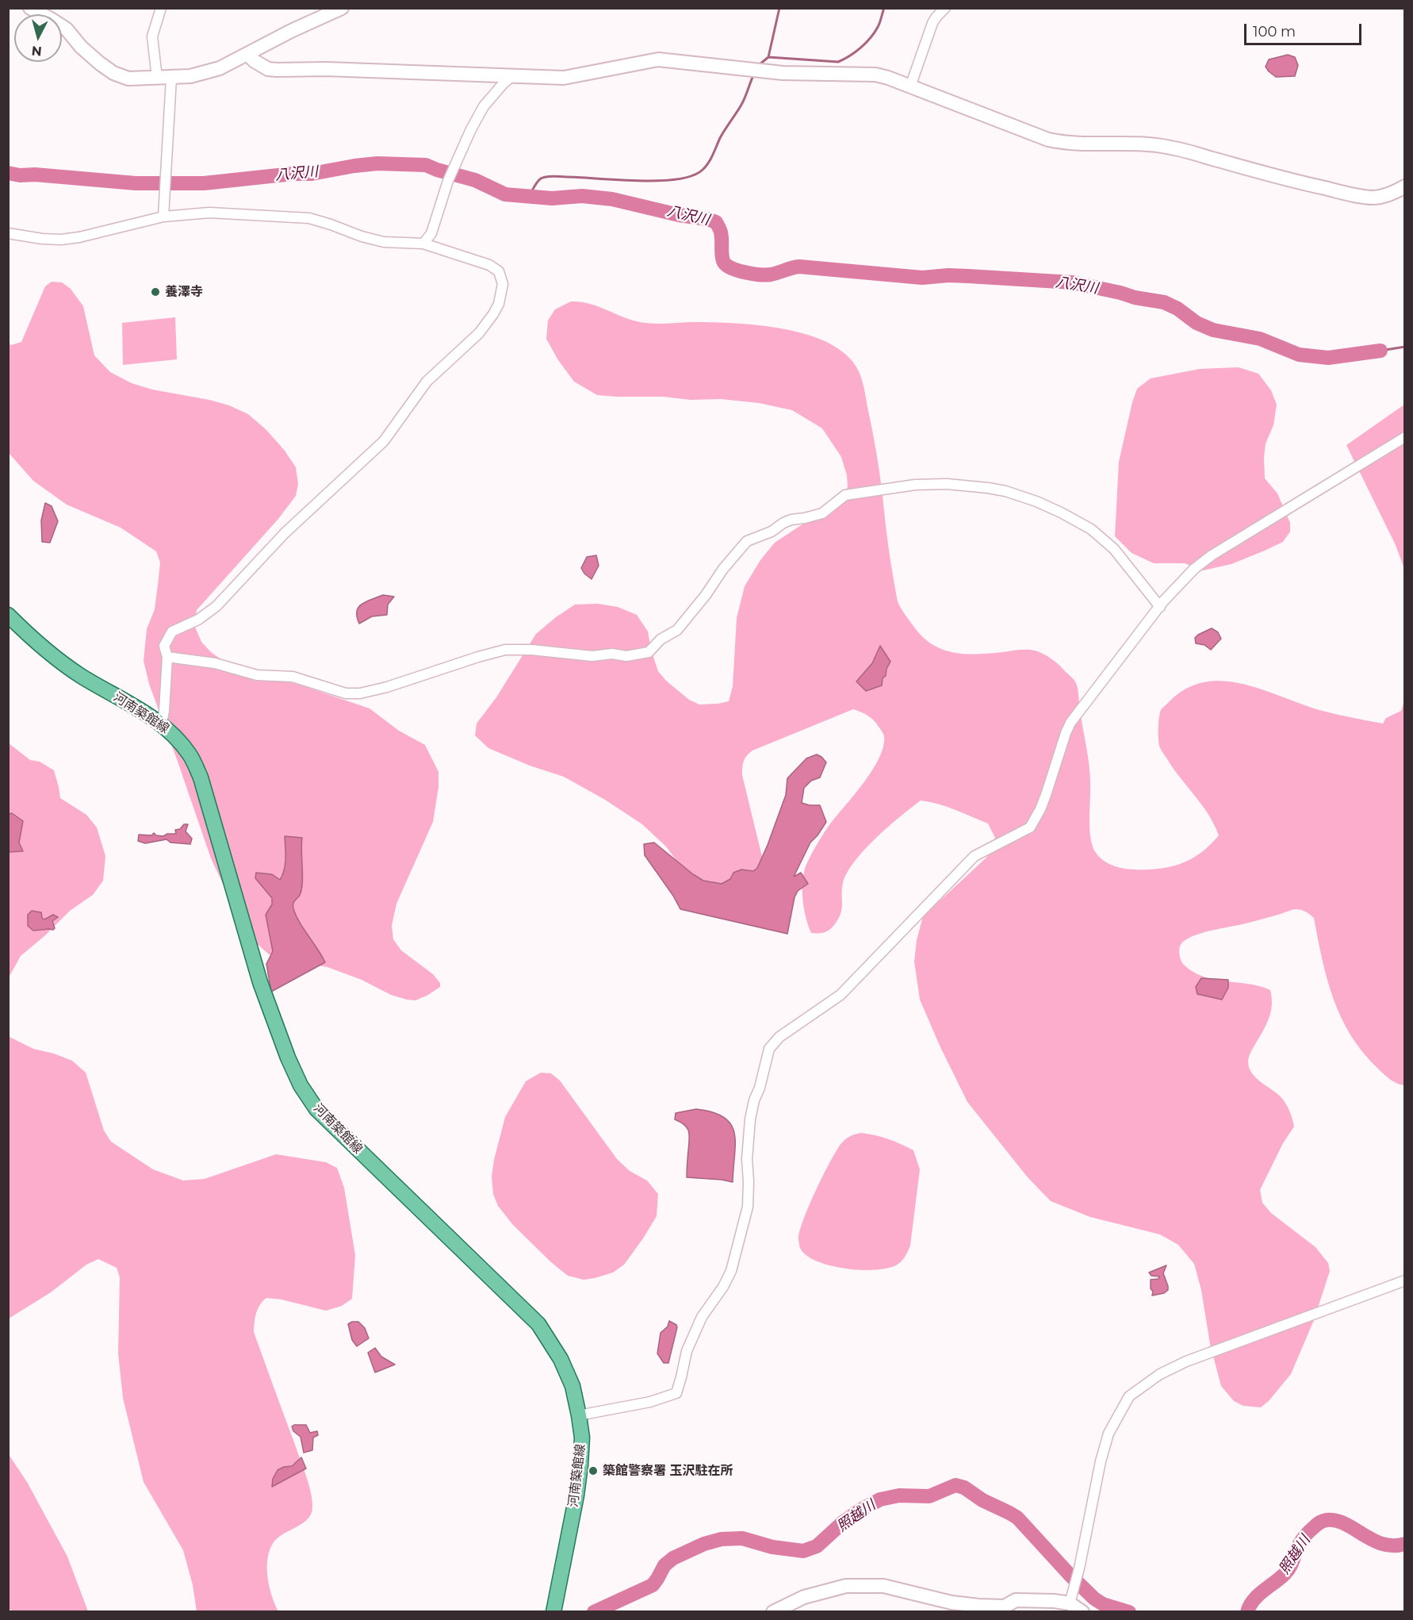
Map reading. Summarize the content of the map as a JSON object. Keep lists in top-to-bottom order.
{
  "streets": {
    "main road": ["河南築館線"]
  },
  "water": ["八沢川", "照越川"],
  "places": ["養澤寺", "築館警察署 玉沢駐在所"],
  "scale_bar": "100 m",
  "north": "bottom"
}
